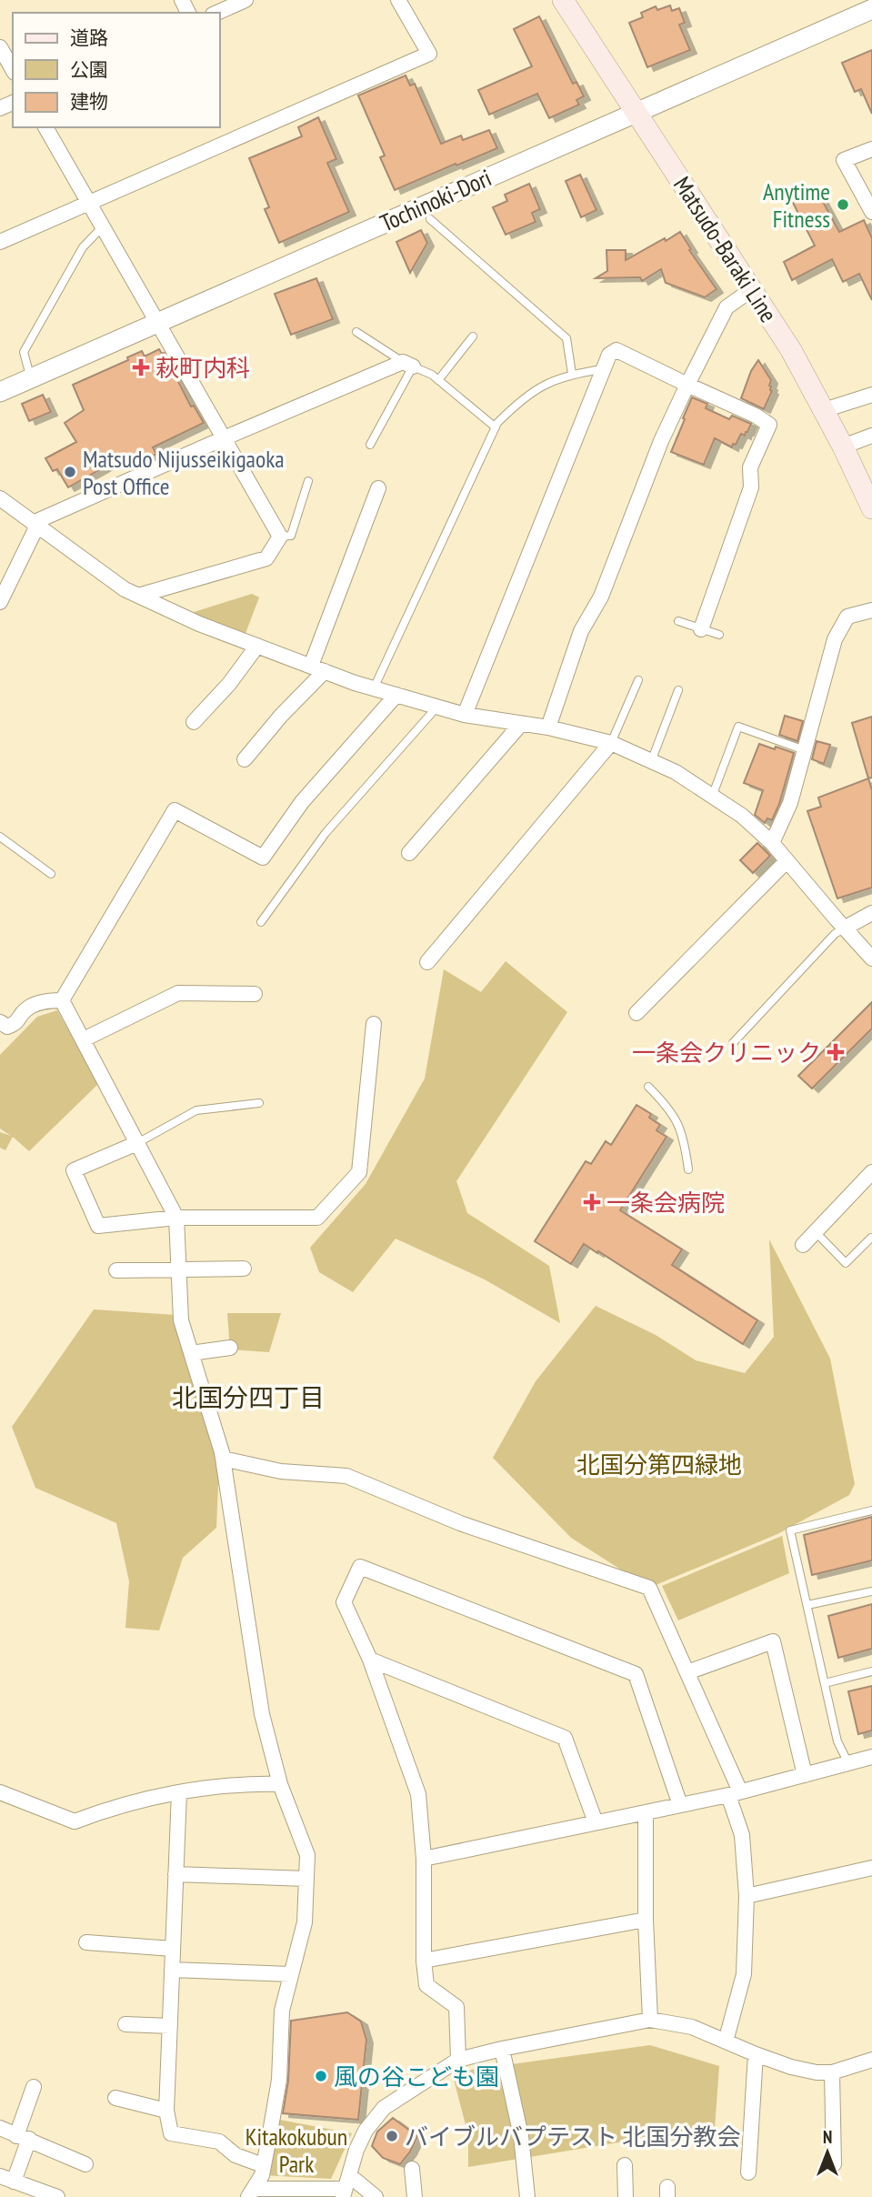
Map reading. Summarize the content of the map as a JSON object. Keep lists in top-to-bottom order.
{
  "streets": {
    "main road": ["Matsudo-Baraki Line"],
    "street": ["Tochinoki-Dori"]
  },
  "crossings": [
    ["Tochinoki-Dori", "Matsudo-Baraki Line"]
  ],
  "districts": ["北国分四丁目"],
  "parks": ["北国分第四緑地", "Kitakokubun Park"],
  "places": {
    "other": [
      "Anytime Fitness",
      "Matsudo Nijusseikigaoka Post Office",
      "風の谷こども園",
      "バイブルバプテスト 北国分教会"
    ],
    "health": ["萩町内科", "一条会クリニック", "一条会病院"]
  },
  "legend": ["道路", "公園", "建物"],
  "north": "top"
}
